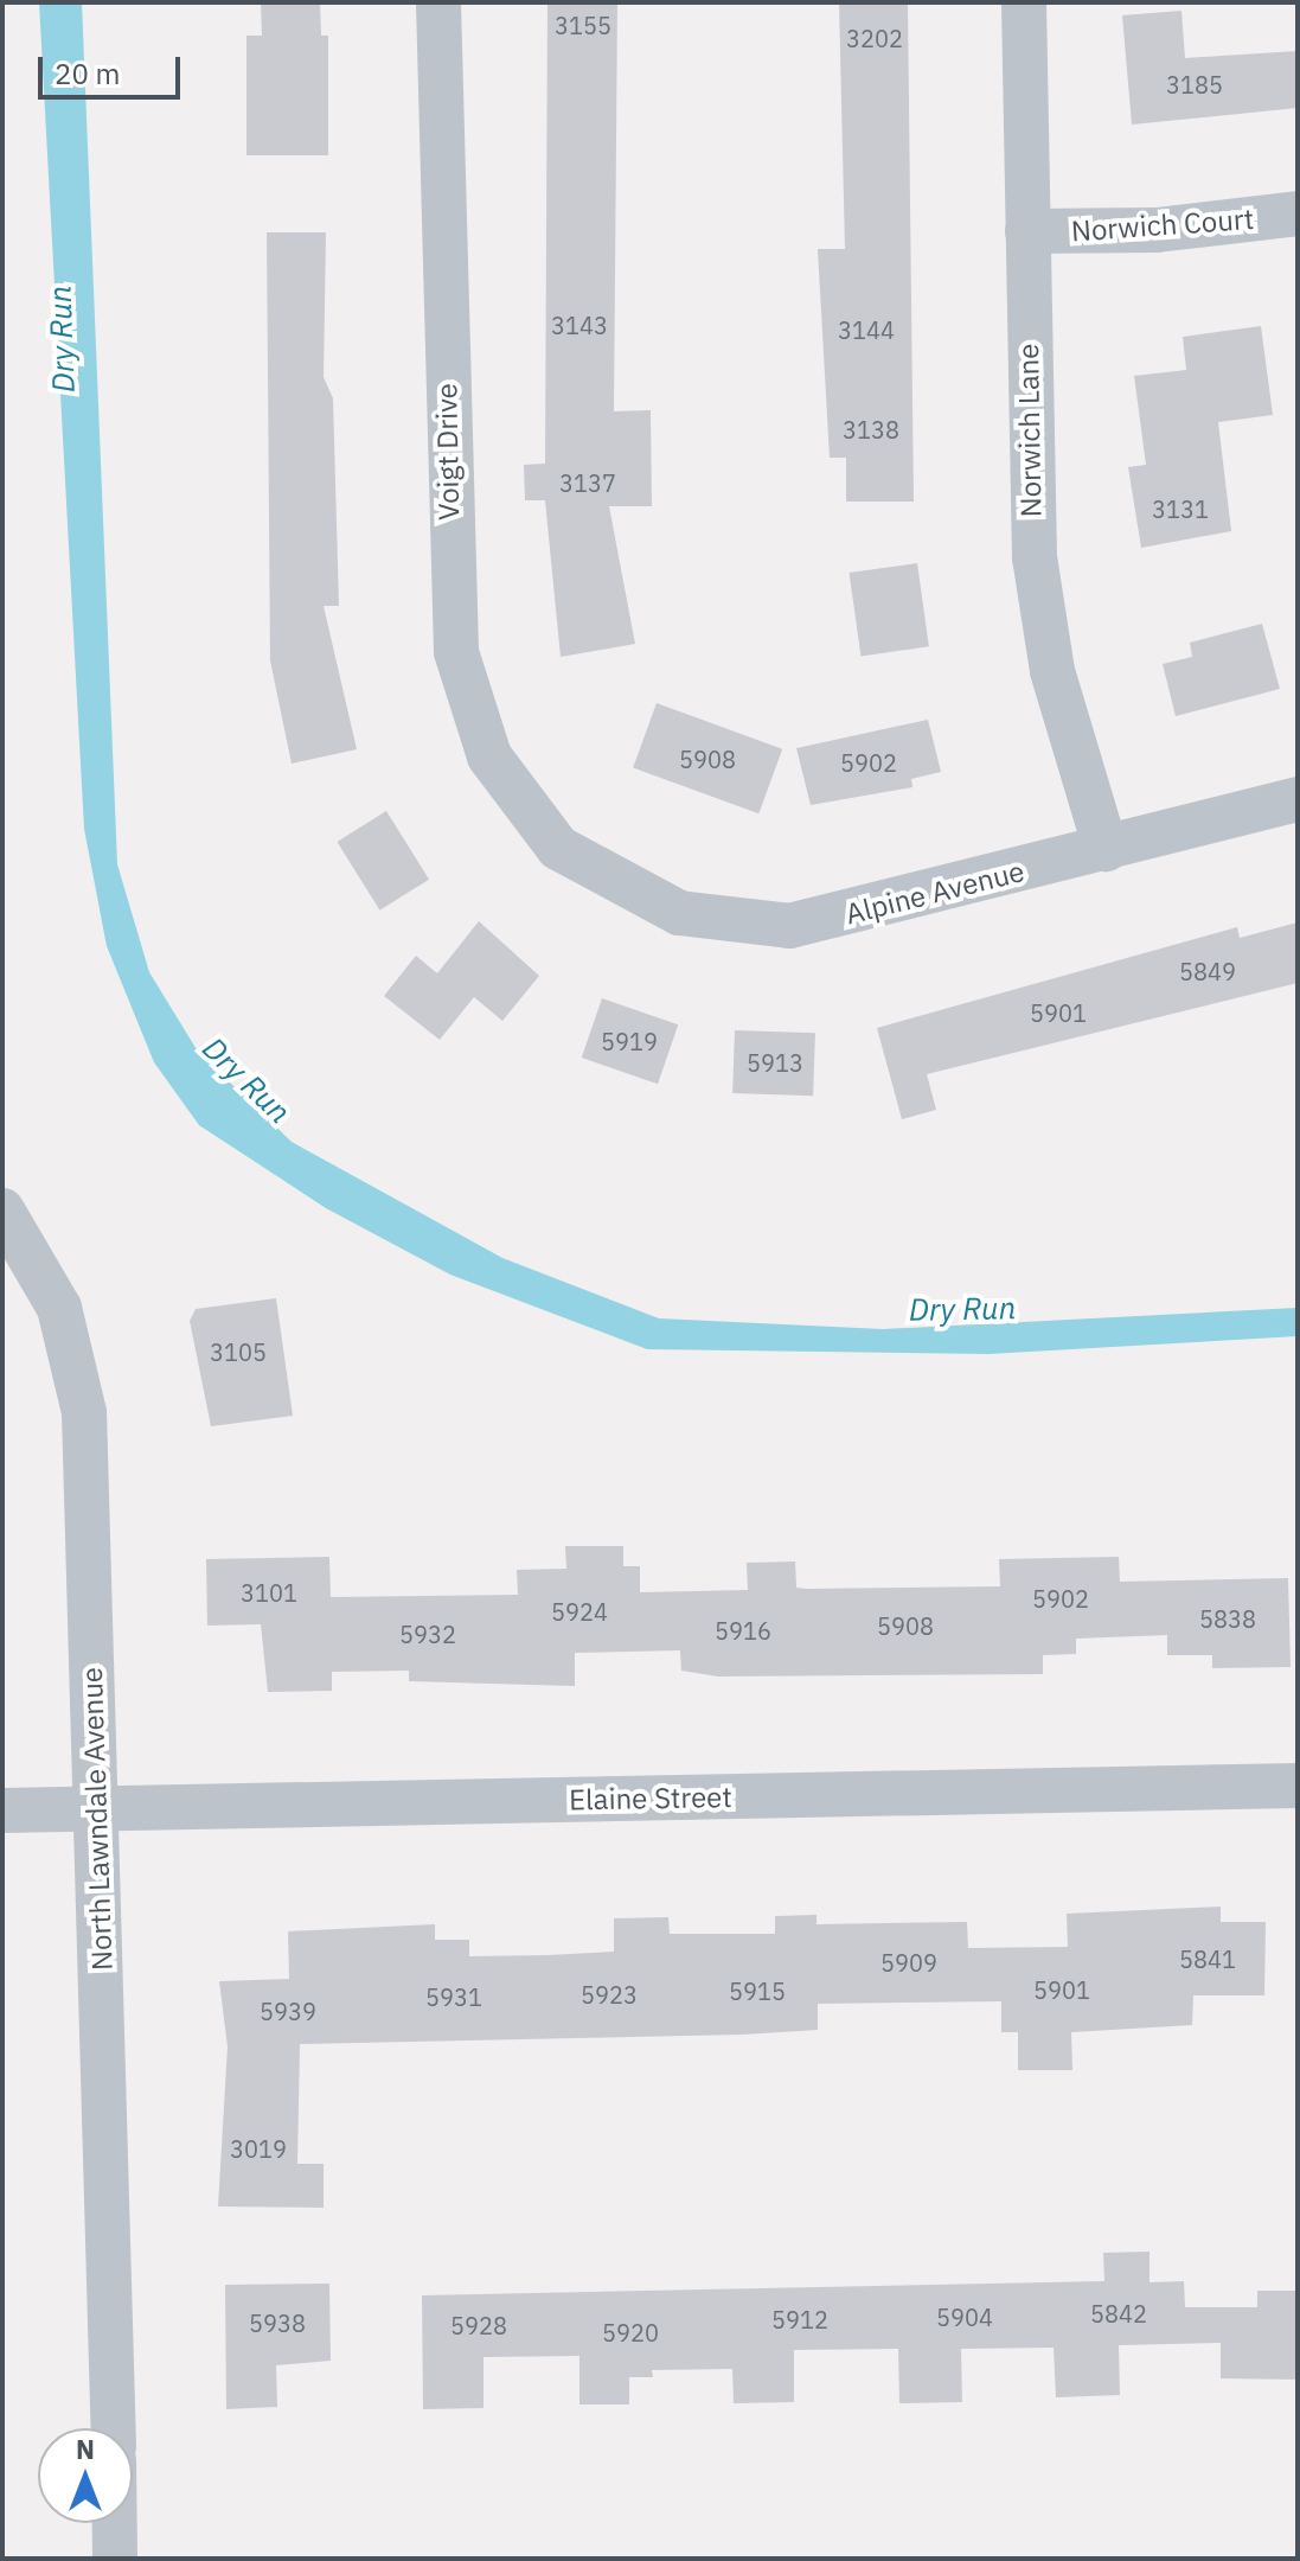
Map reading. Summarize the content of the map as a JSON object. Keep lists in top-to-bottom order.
{
  "streets": {
    "street": [
      "Norwich Court",
      "Norwich Lane",
      "Voigt Drive",
      "Alpine Avenue",
      "Elaine Street",
      "North Lawndale Avenue"
    ]
  },
  "crossings": [
    ["Norwich Court", "Norwich Lane"],
    ["Norwich Lane", "Alpine Avenue"],
    ["Voigt Drive", "Alpine Avenue"],
    ["Elaine Street", "North Lawndale Avenue"]
  ],
  "water": ["Dry Run"],
  "house_numbers": [
    "3155",
    "3202",
    "3185",
    "3143",
    "3144",
    "3138",
    "3137",
    "3131",
    "5908",
    "5902",
    "5849",
    "5901",
    "5919",
    "5913",
    "3105",
    "3101",
    "5902",
    "5924",
    "5838",
    "5908",
    "5916",
    "5932",
    "5841",
    "5909",
    "5901",
    "5915",
    "5923",
    "5931",
    "5939",
    "3019",
    "5842",
    "5904",
    "5912",
    "5938",
    "5928",
    "5920"
  ],
  "scale_bar": "20 m",
  "north": "top"
}
